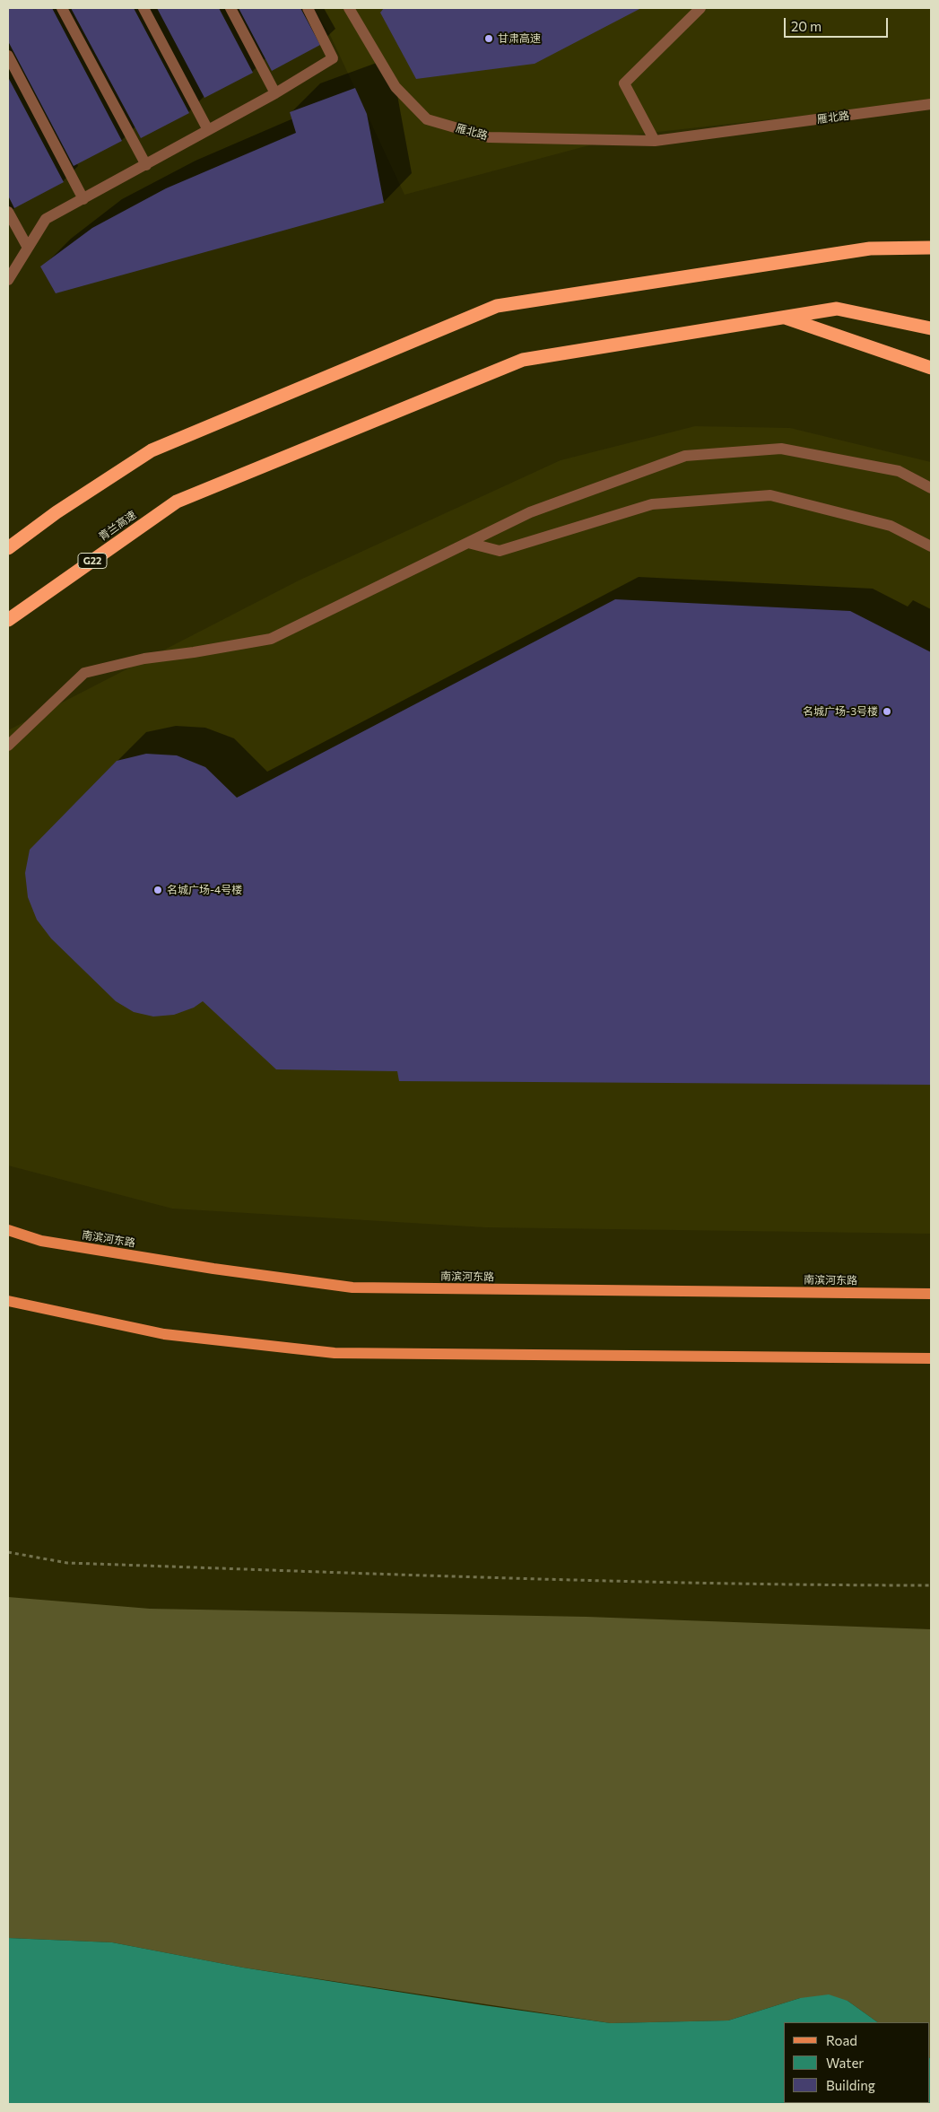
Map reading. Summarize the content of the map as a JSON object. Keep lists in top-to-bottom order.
{
  "streets": {
    "highway": ["青兰高速", "G22"],
    "main road": ["南滨河东路"],
    "street": ["雁北路"]
  },
  "places": ["甘肃高速", "名城广场-3号楼", "名城广场-4号楼"],
  "legend": ["Road", "Water", "Building"],
  "scale_bar": "20 m"
}
